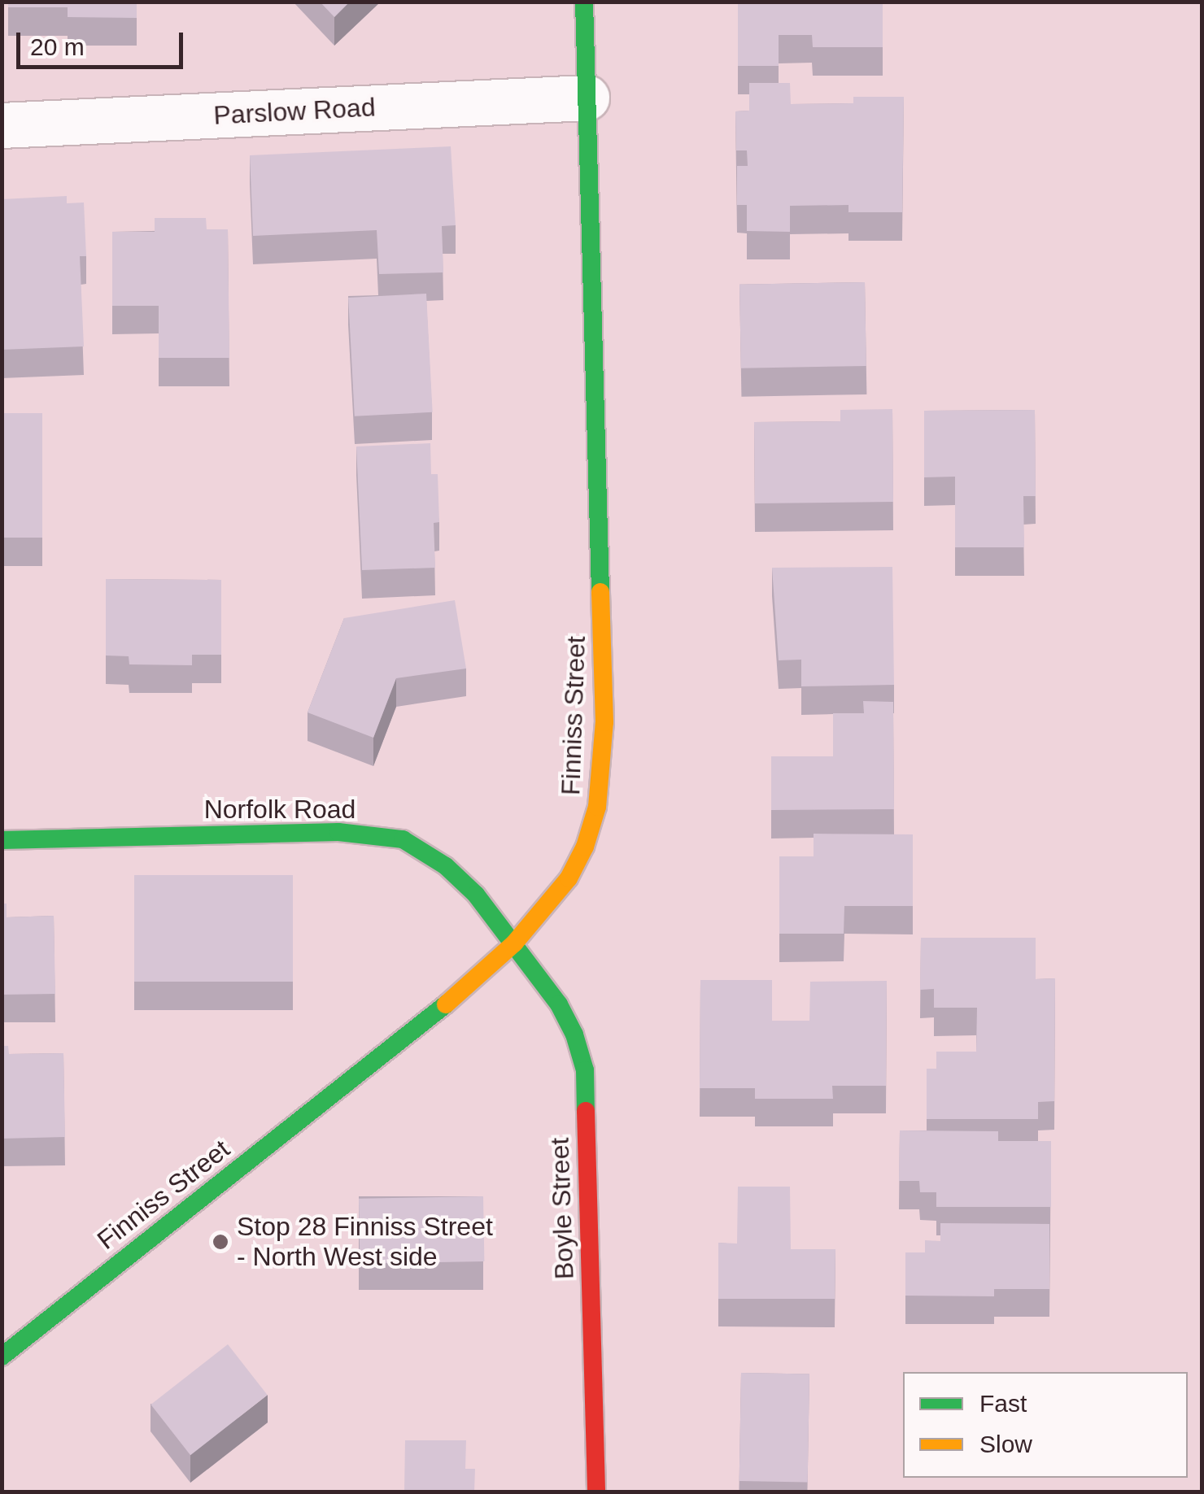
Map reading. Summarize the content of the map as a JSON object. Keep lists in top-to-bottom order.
{
  "streets": {
    "street": [
      "Parslow Road",
      "Finniss Street",
      "Norfolk Road",
      "Boyle Street"
    ]
  },
  "crossings": [
    ["Parslow Road", "Finniss Street"],
    ["Finniss Street", "Norfolk Road"],
    ["Finniss Street", "Boyle Street"],
    ["Norfolk Road", "Boyle Street"]
  ],
  "places": ["Stop 28 Finniss Street - North West side"],
  "legend": ["Fast", "Slow"],
  "scale_bar": "20 m"
}
